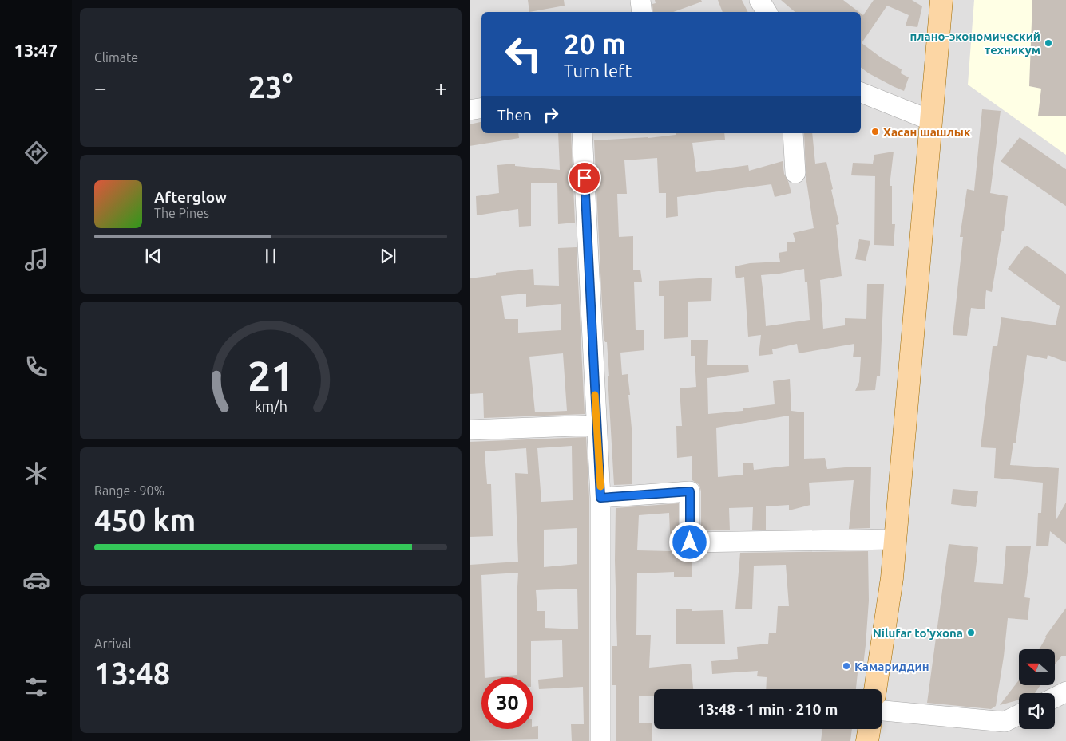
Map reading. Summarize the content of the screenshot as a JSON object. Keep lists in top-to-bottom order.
{
  "places": [
    "плано-экономический техникум",
    "Хасан шашлык",
    "Nilufar to'yxona",
    "Камариддин"
  ],
  "north": "left",
  "page": {
    "tabs": "13:47",
    "tile": [
      "Climate",
      ["Range · 90%", "450 km"],
      ["Arrival", "13:48"]
    ],
    "turn": ["20 m", "Turn left"],
    "heat": ["−", "23°", "+"],
    "then": "Then",
    "song": ["Afterglow", "The Pines"],
    "limit": "30",
    "trip": "13:48 · 1 min · 210 m",
    "gauge": ["21", "km/h"]
  }
}
